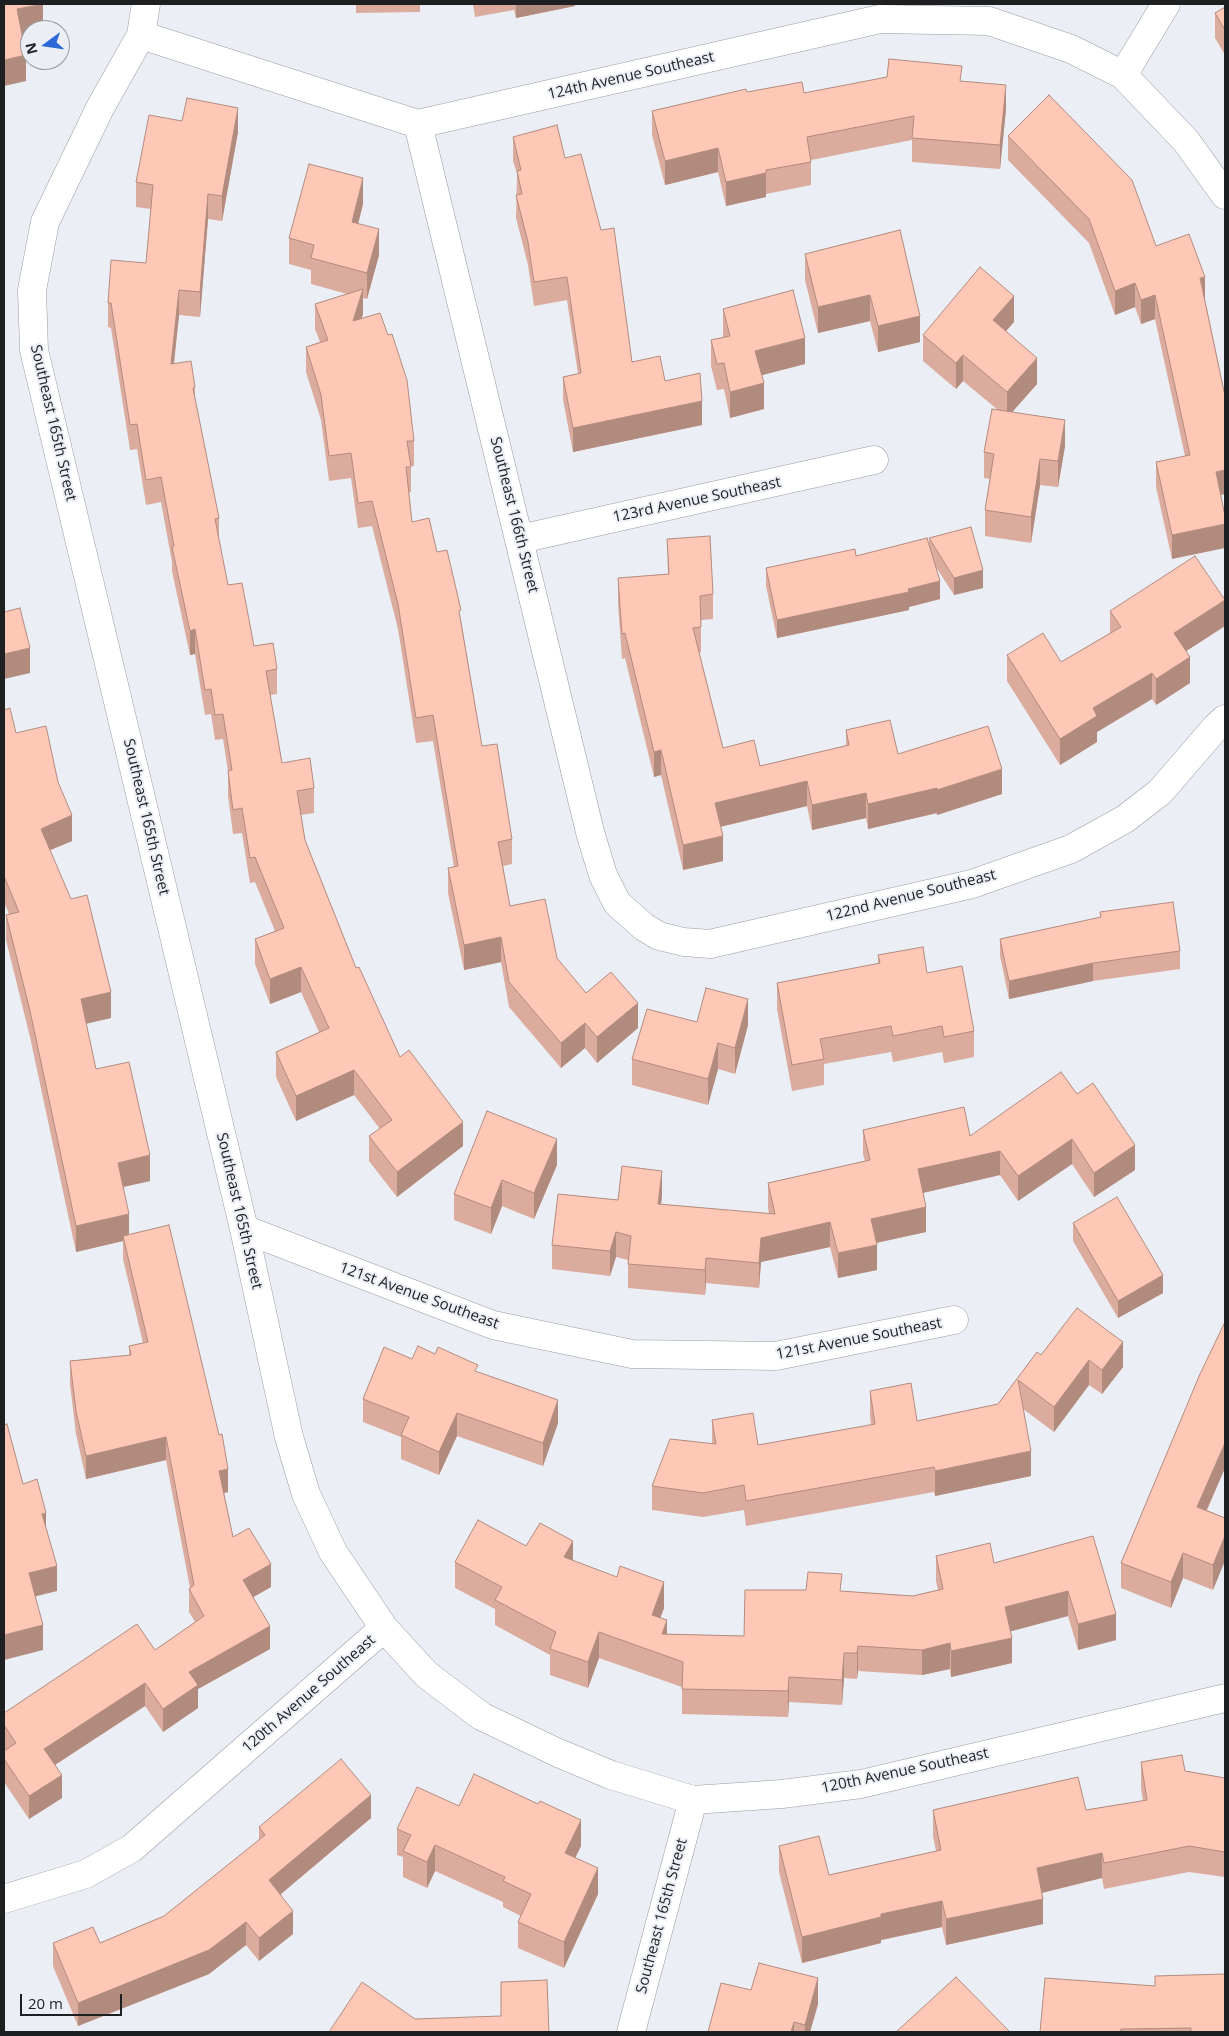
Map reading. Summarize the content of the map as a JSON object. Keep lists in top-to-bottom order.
{
  "streets": {
    "street": [
      "124th Avenue Southeast",
      "Southeast 165th Street",
      "123rd Avenue Southeast",
      "Southeast 166th Street",
      "122nd Avenue Southeast",
      "121st Avenue Southeast",
      "120th Avenue Southeast"
    ]
  },
  "crossings": [
    ["124th Avenue Southeast", "Southeast 166th Street"],
    ["Southeast 165th Street", "121st Avenue Southeast"],
    ["Southeast 165th Street", "120th Avenue Southeast"],
    ["123rd Avenue Southeast", "Southeast 166th Street"],
    ["Southeast 166th Street", "122nd Avenue Southeast"]
  ],
  "scale_bar": "20 m",
  "north": "left"
}
